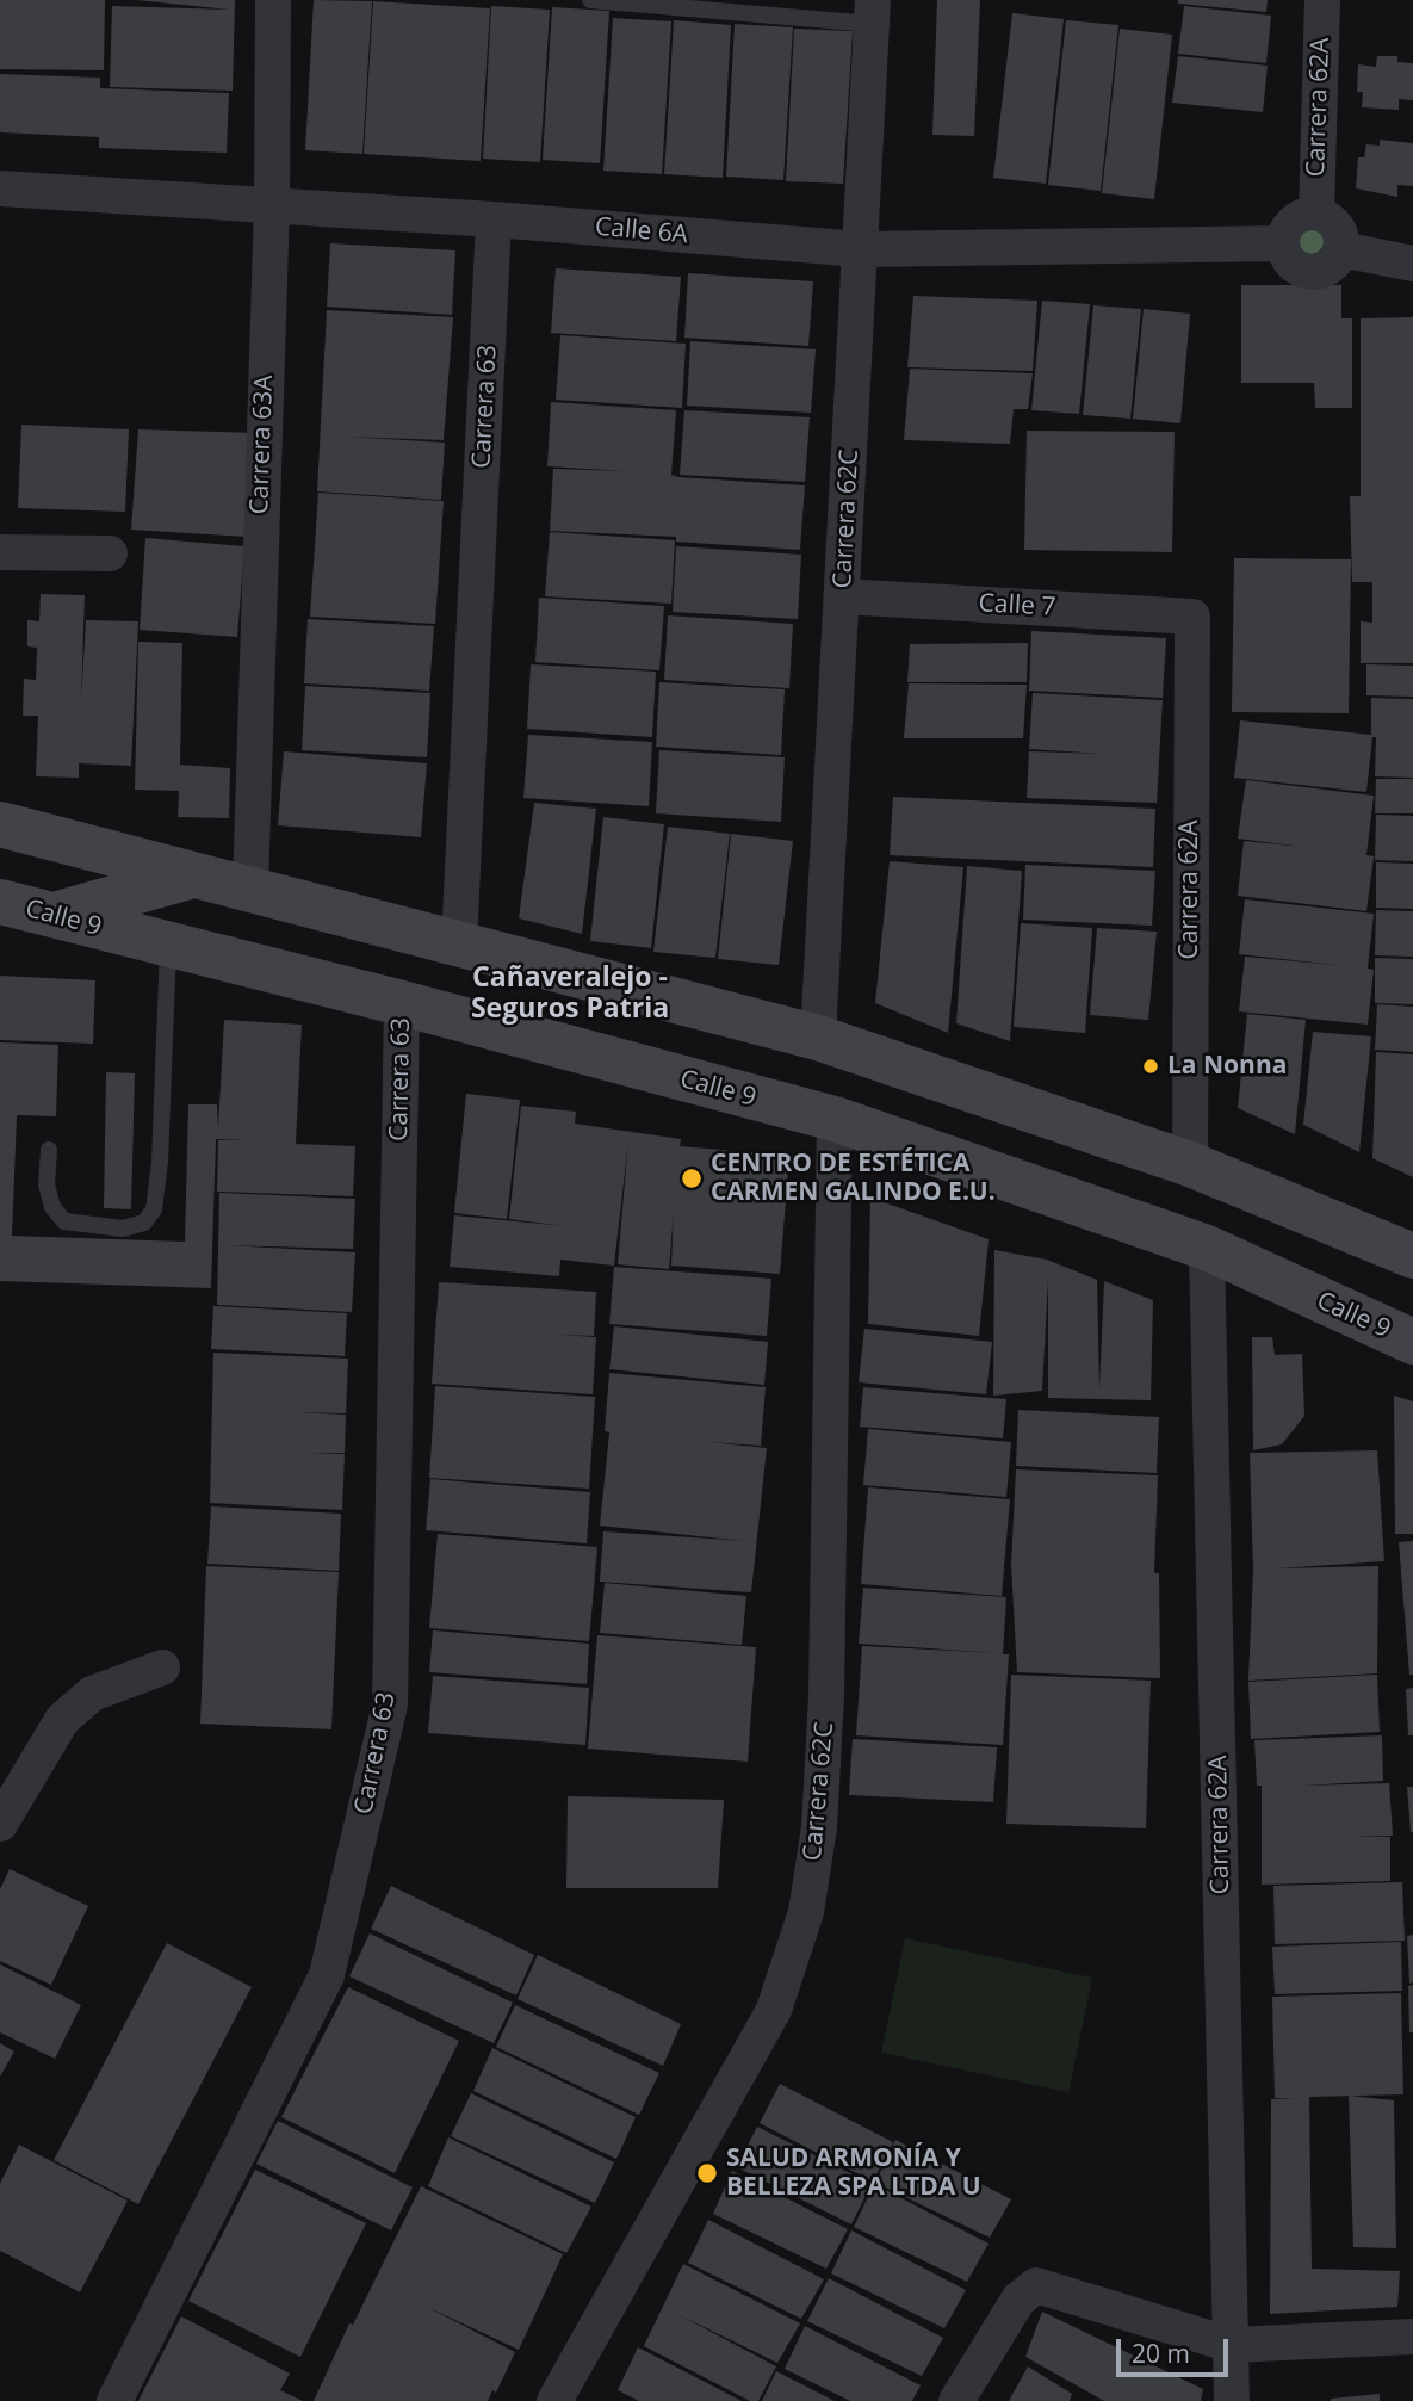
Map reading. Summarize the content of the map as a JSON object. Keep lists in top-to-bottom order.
{
  "streets": {
    "main road": ["Calle 9"],
    "street": [
      "Carrera 62A",
      "Calle 6A",
      "Carrera 63",
      "Carrera 63A",
      "Carrera 62C",
      "Calle 7"
    ]
  },
  "crossings": [
    ["Carrera 62A", "Calle 6A"],
    ["Carrera 62A", "Calle 7"],
    ["Carrera 62A", "Calle 9"],
    ["Calle 6A", "Carrera 63"],
    ["Calle 6A", "Carrera 63A"],
    ["Calle 6A", "Carrera 62C"],
    ["Carrera 63", "Calle 9"],
    ["Carrera 62C", "Calle 7"],
    ["Carrera 62C", "Calle 9"]
  ],
  "districts": ["Cañaveralejo - Seguros Patria"],
  "places": ["La Nonna", "CENTRO DE ESTÉTICA CARMEN GALINDO E.U.", "SALUD ARMONÍA Y BELLEZA SPA LTDA U"],
  "scale_bar": "20 m"
}
